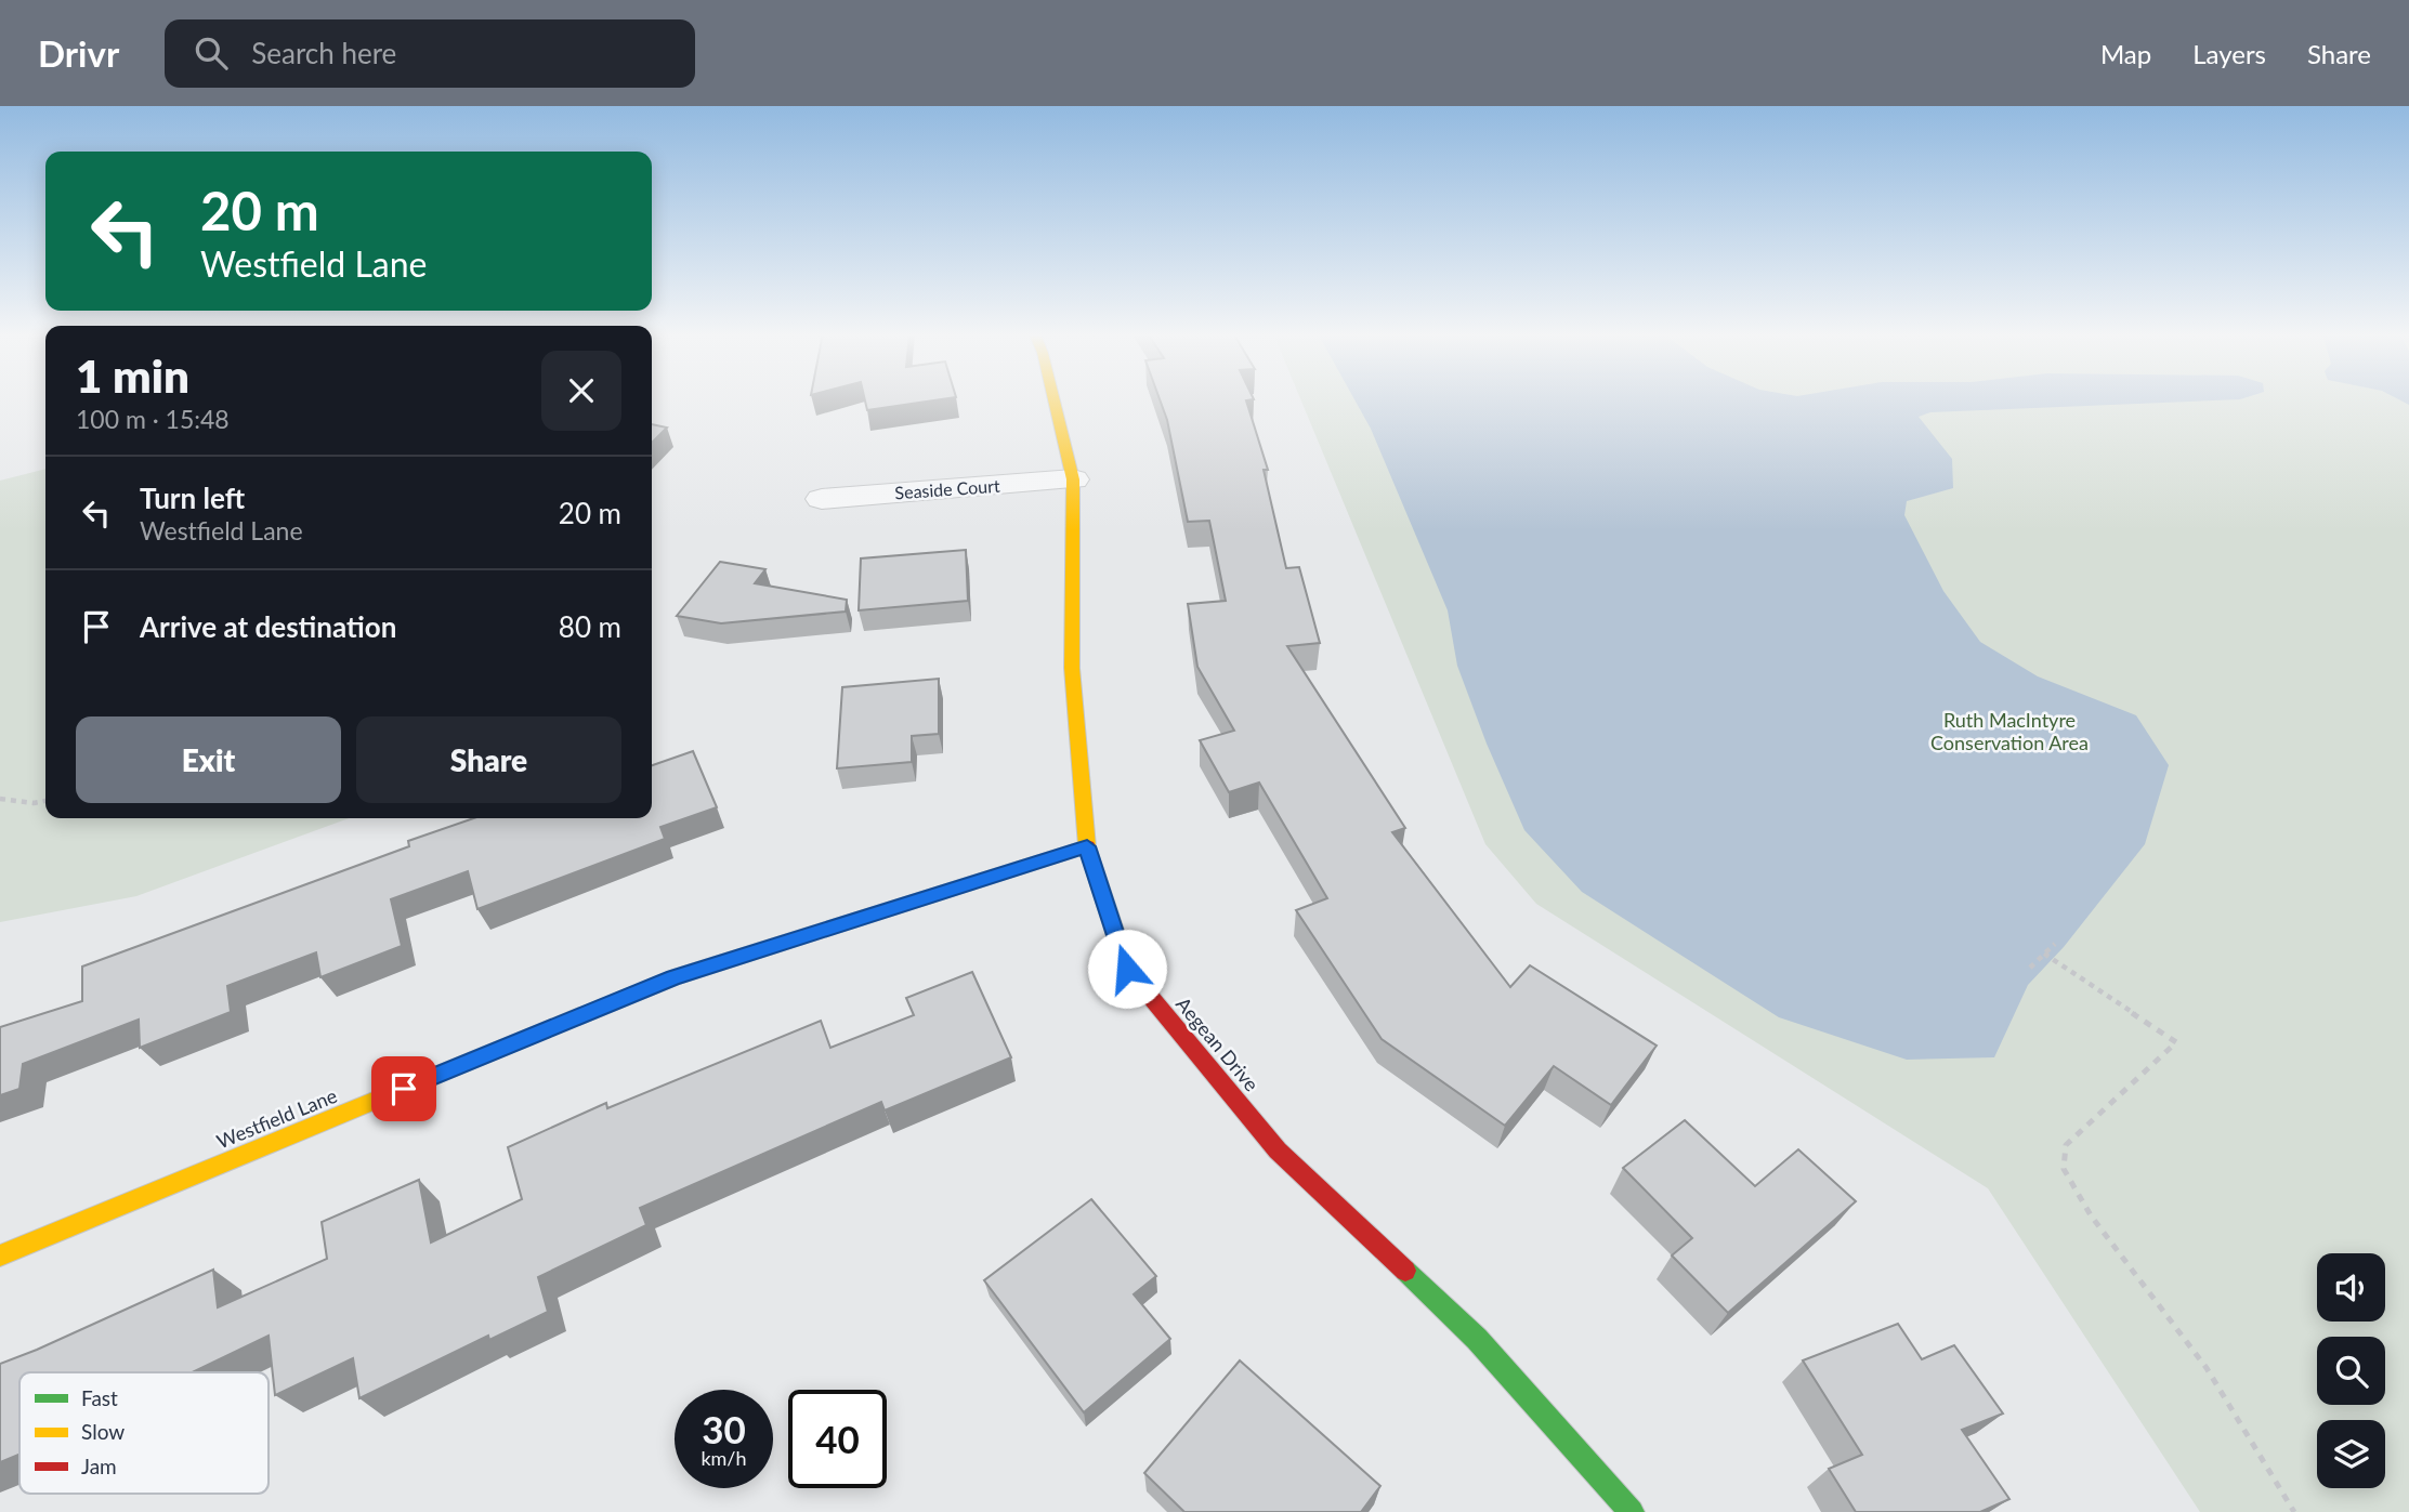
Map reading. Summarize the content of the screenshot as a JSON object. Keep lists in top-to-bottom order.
{
  "streets": {
    "street": ["Seaside Court", "Aegean Drive", "Westfield Lane"]
  },
  "crossings": [
    ["Seaside Court", "Aegean Drive"],
    ["Aegean Drive", "Westfield Lane"]
  ],
  "parks": ["Ruth MacIntyre Conservation Area"],
  "legend": ["Fast", "Slow", "Jam"],
  "page": {
    "header": "Drivr",
    "search": "Search here",
    "nav": ["Map", "Layers", "Share"],
    "turn": ["20 m", "Westfield Lane"],
    "heading": ["1 min", "100 m · 15:48"],
    "list": [
      {
        "name": "Turn left",
        "note": "Westfield Lane",
        "value": "20 m"
      },
      {
        "name": "Arrive at destination",
        "value": "80 m"
      }
    ],
    "buttons": ["Exit", "Share"],
    "speed": "30 km/h",
    "limit": "40"
  }
}
